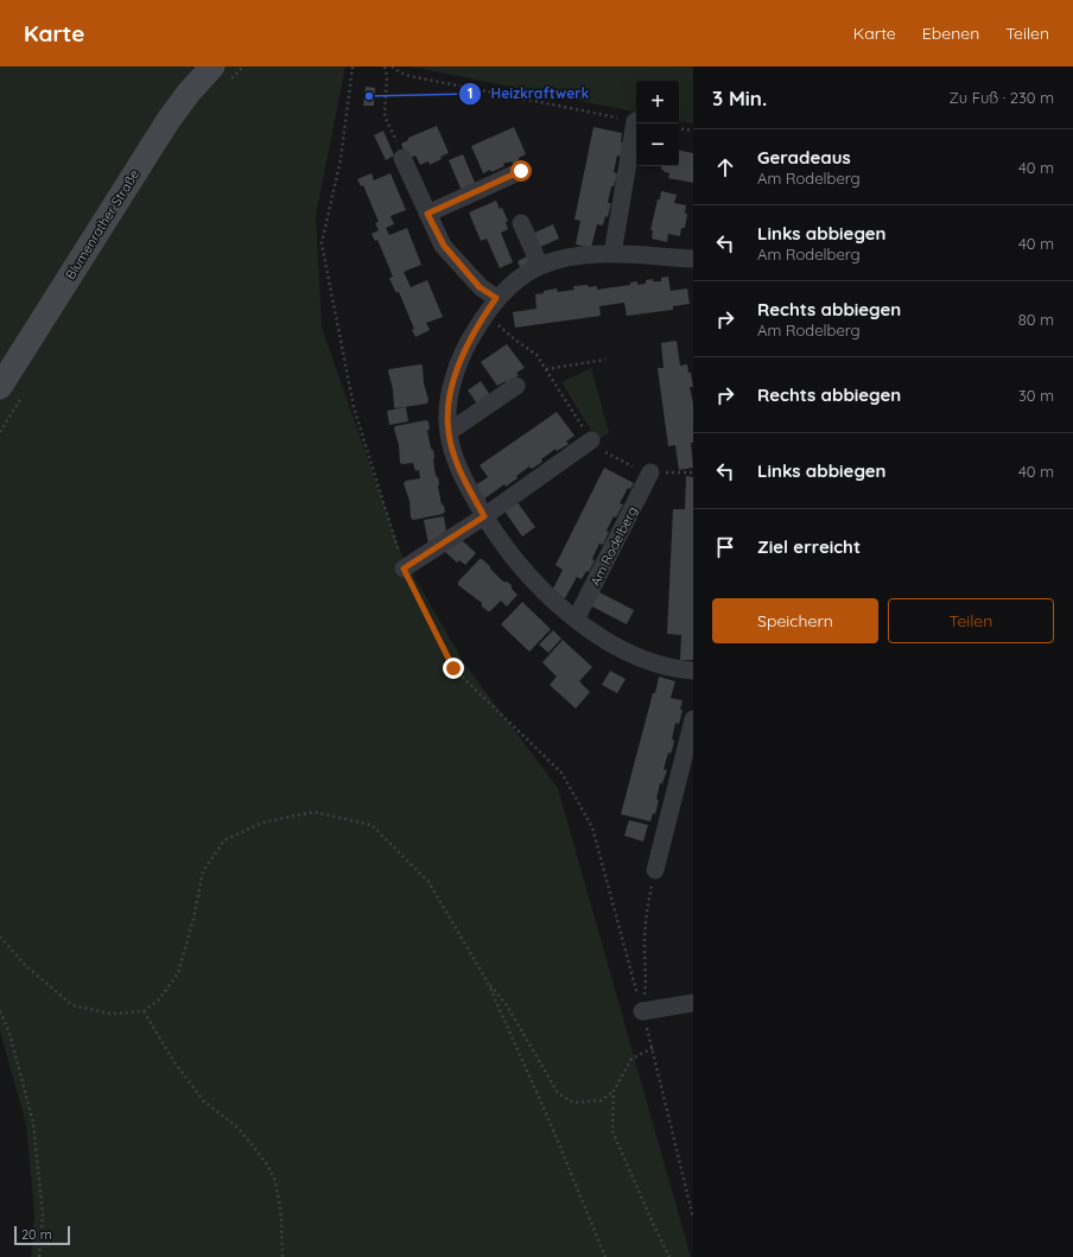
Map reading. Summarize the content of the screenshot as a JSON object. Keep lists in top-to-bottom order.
{
  "streets": {
    "street": ["Blumenrather Straße", "Am Rodelberg"]
  },
  "places": ["Heizkraftwerk"],
  "scale_bar": "20 m",
  "page": {
    "header": "Karte",
    "nav": ["Karte", "Ebenen", "Teilen"],
    "heading": ["3 Min.", "Zu Fuß · 230 m"],
    "map_buttons": ["+", "−"],
    "list": [
      ["Geradeaus", "Am Rodelberg", "40 m"],
      ["Links abbiegen", "Am Rodelberg", "40 m"],
      ["Rechts abbiegen", "Am Rodelberg", "80 m"],
      ["Rechts abbiegen", "30 m"],
      ["Links abbiegen", "40 m"],
      "Ziel erreicht"
    ],
    "buttons": ["Speichern", "Teilen"],
    "scale": "20 m"
  }
}
